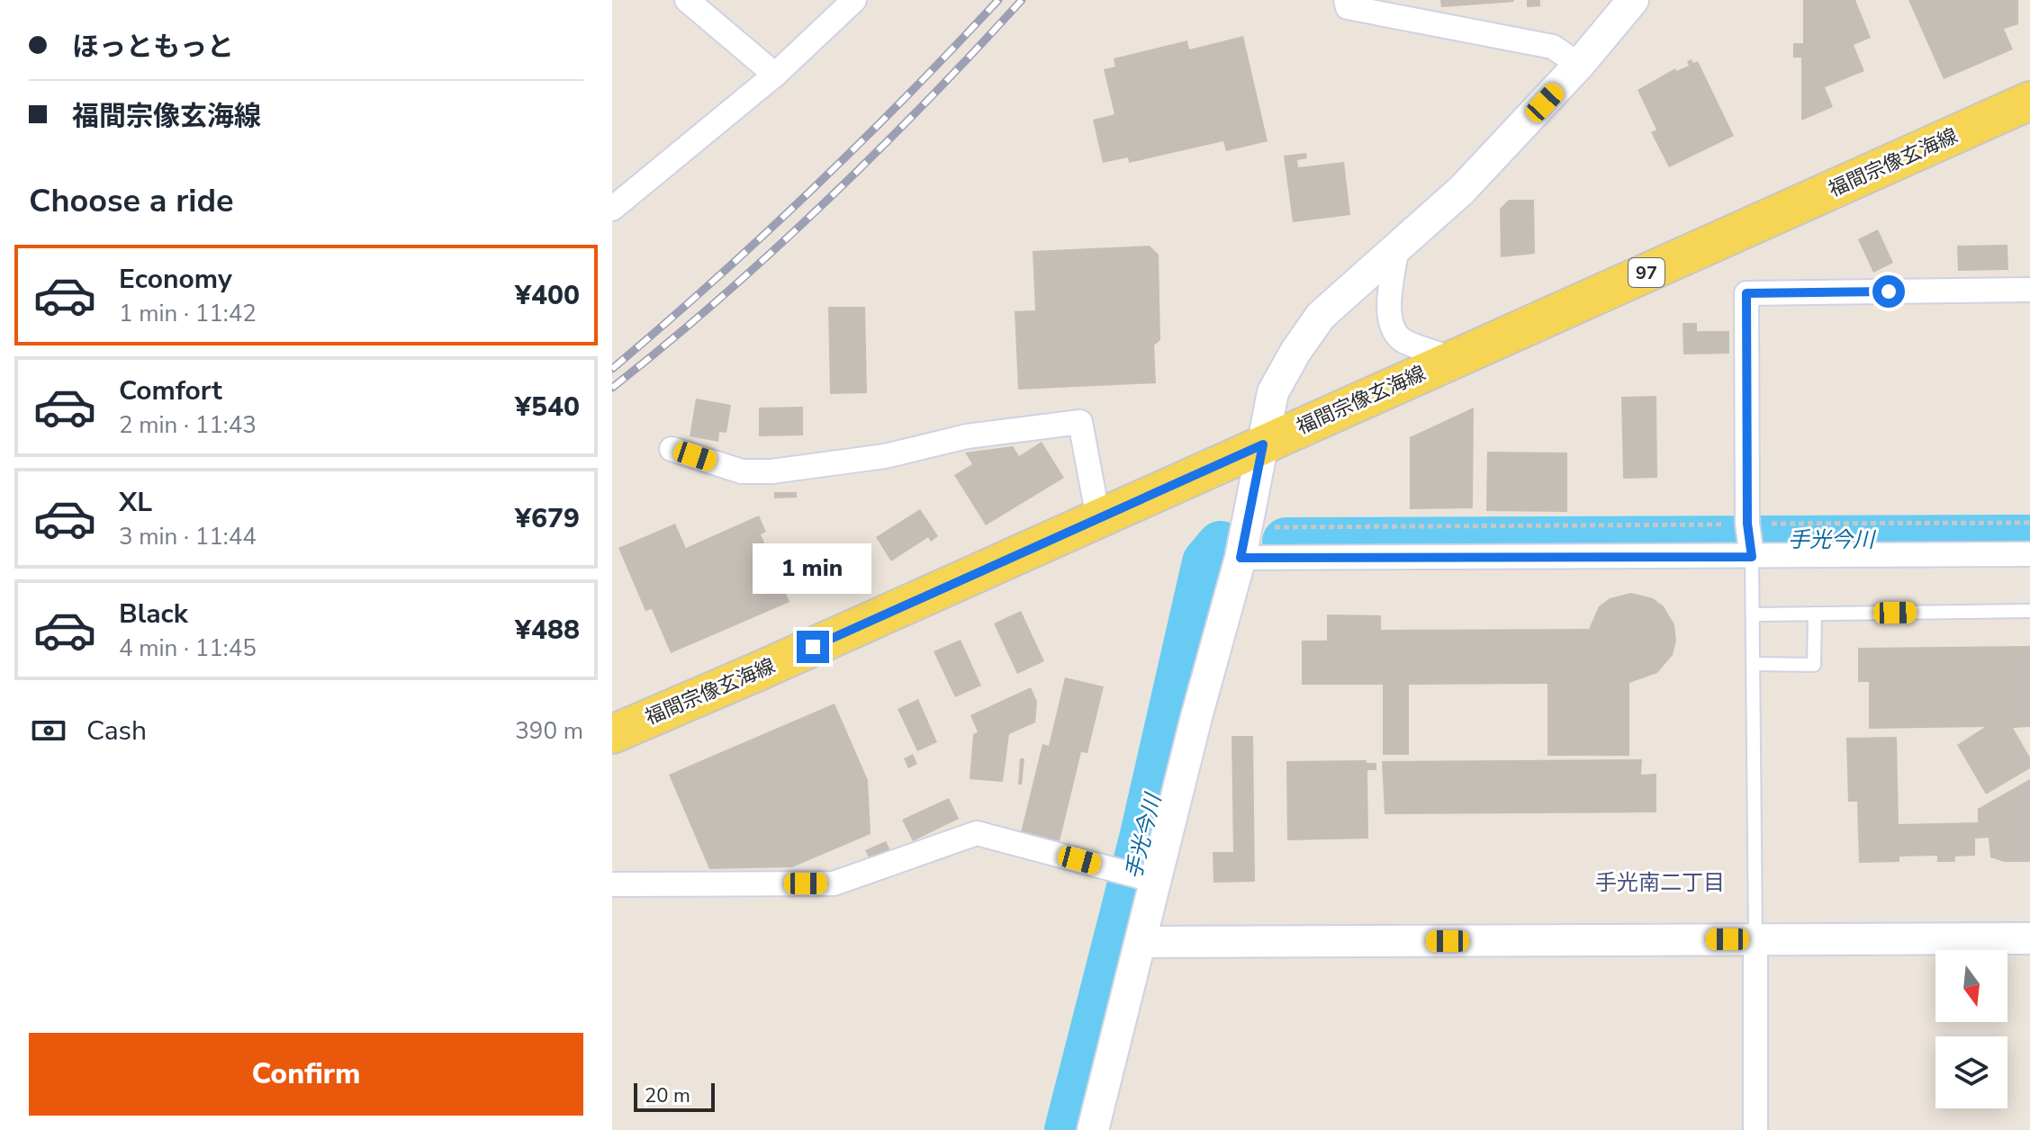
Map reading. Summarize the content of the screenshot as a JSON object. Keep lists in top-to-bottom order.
{
  "streets": {
    "main road": ["福間宗像玄海線", "97"]
  },
  "districts": ["手光南二丁目"],
  "water": ["手光今川"],
  "scale_bar": "20 m",
  "north": "bottom",
  "page": {
    "banner": ["ほっともっと", "福間宗像玄海線"],
    "heading": "Choose a ride",
    "list": [
      {
        "name": "Economy",
        "note": "1 min · 11:42",
        "value": "¥400"
      },
      {
        "name": "Comfort",
        "note": "2 min · 11:43",
        "value": "¥540"
      },
      {
        "name": "XL",
        "note": "3 min · 11:44",
        "value": "¥679"
      },
      {
        "name": "Black",
        "note": "4 min · 11:45",
        "value": "¥488"
      }
    ],
    "bubble": "1 min",
    "pay": ["Cash", "390 m"],
    "buttons": "Confirm",
    "scale": "20 m"
  }
}
